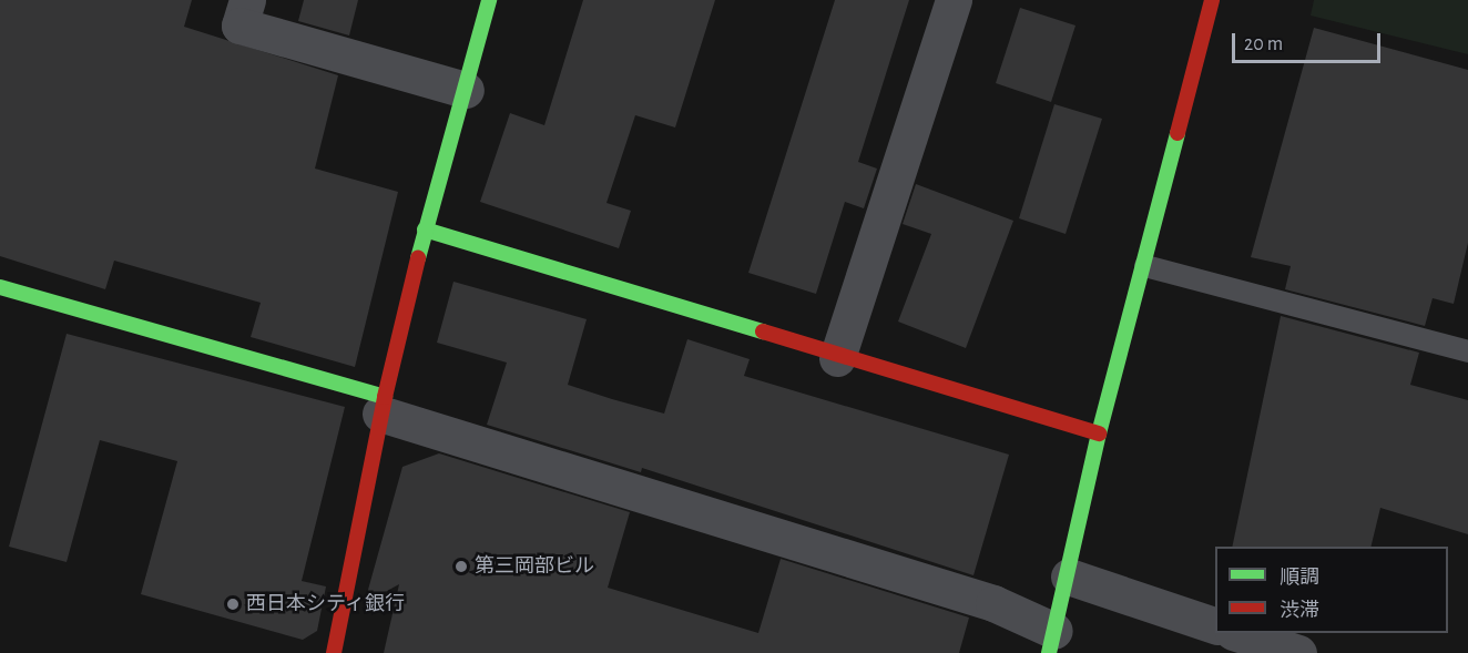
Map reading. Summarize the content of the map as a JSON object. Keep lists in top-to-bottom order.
{
  "places": ["第三岡部ビル", "西日本シティ銀行"],
  "legend": ["順調", "渋滞"],
  "scale_bar": "20 m"
}
